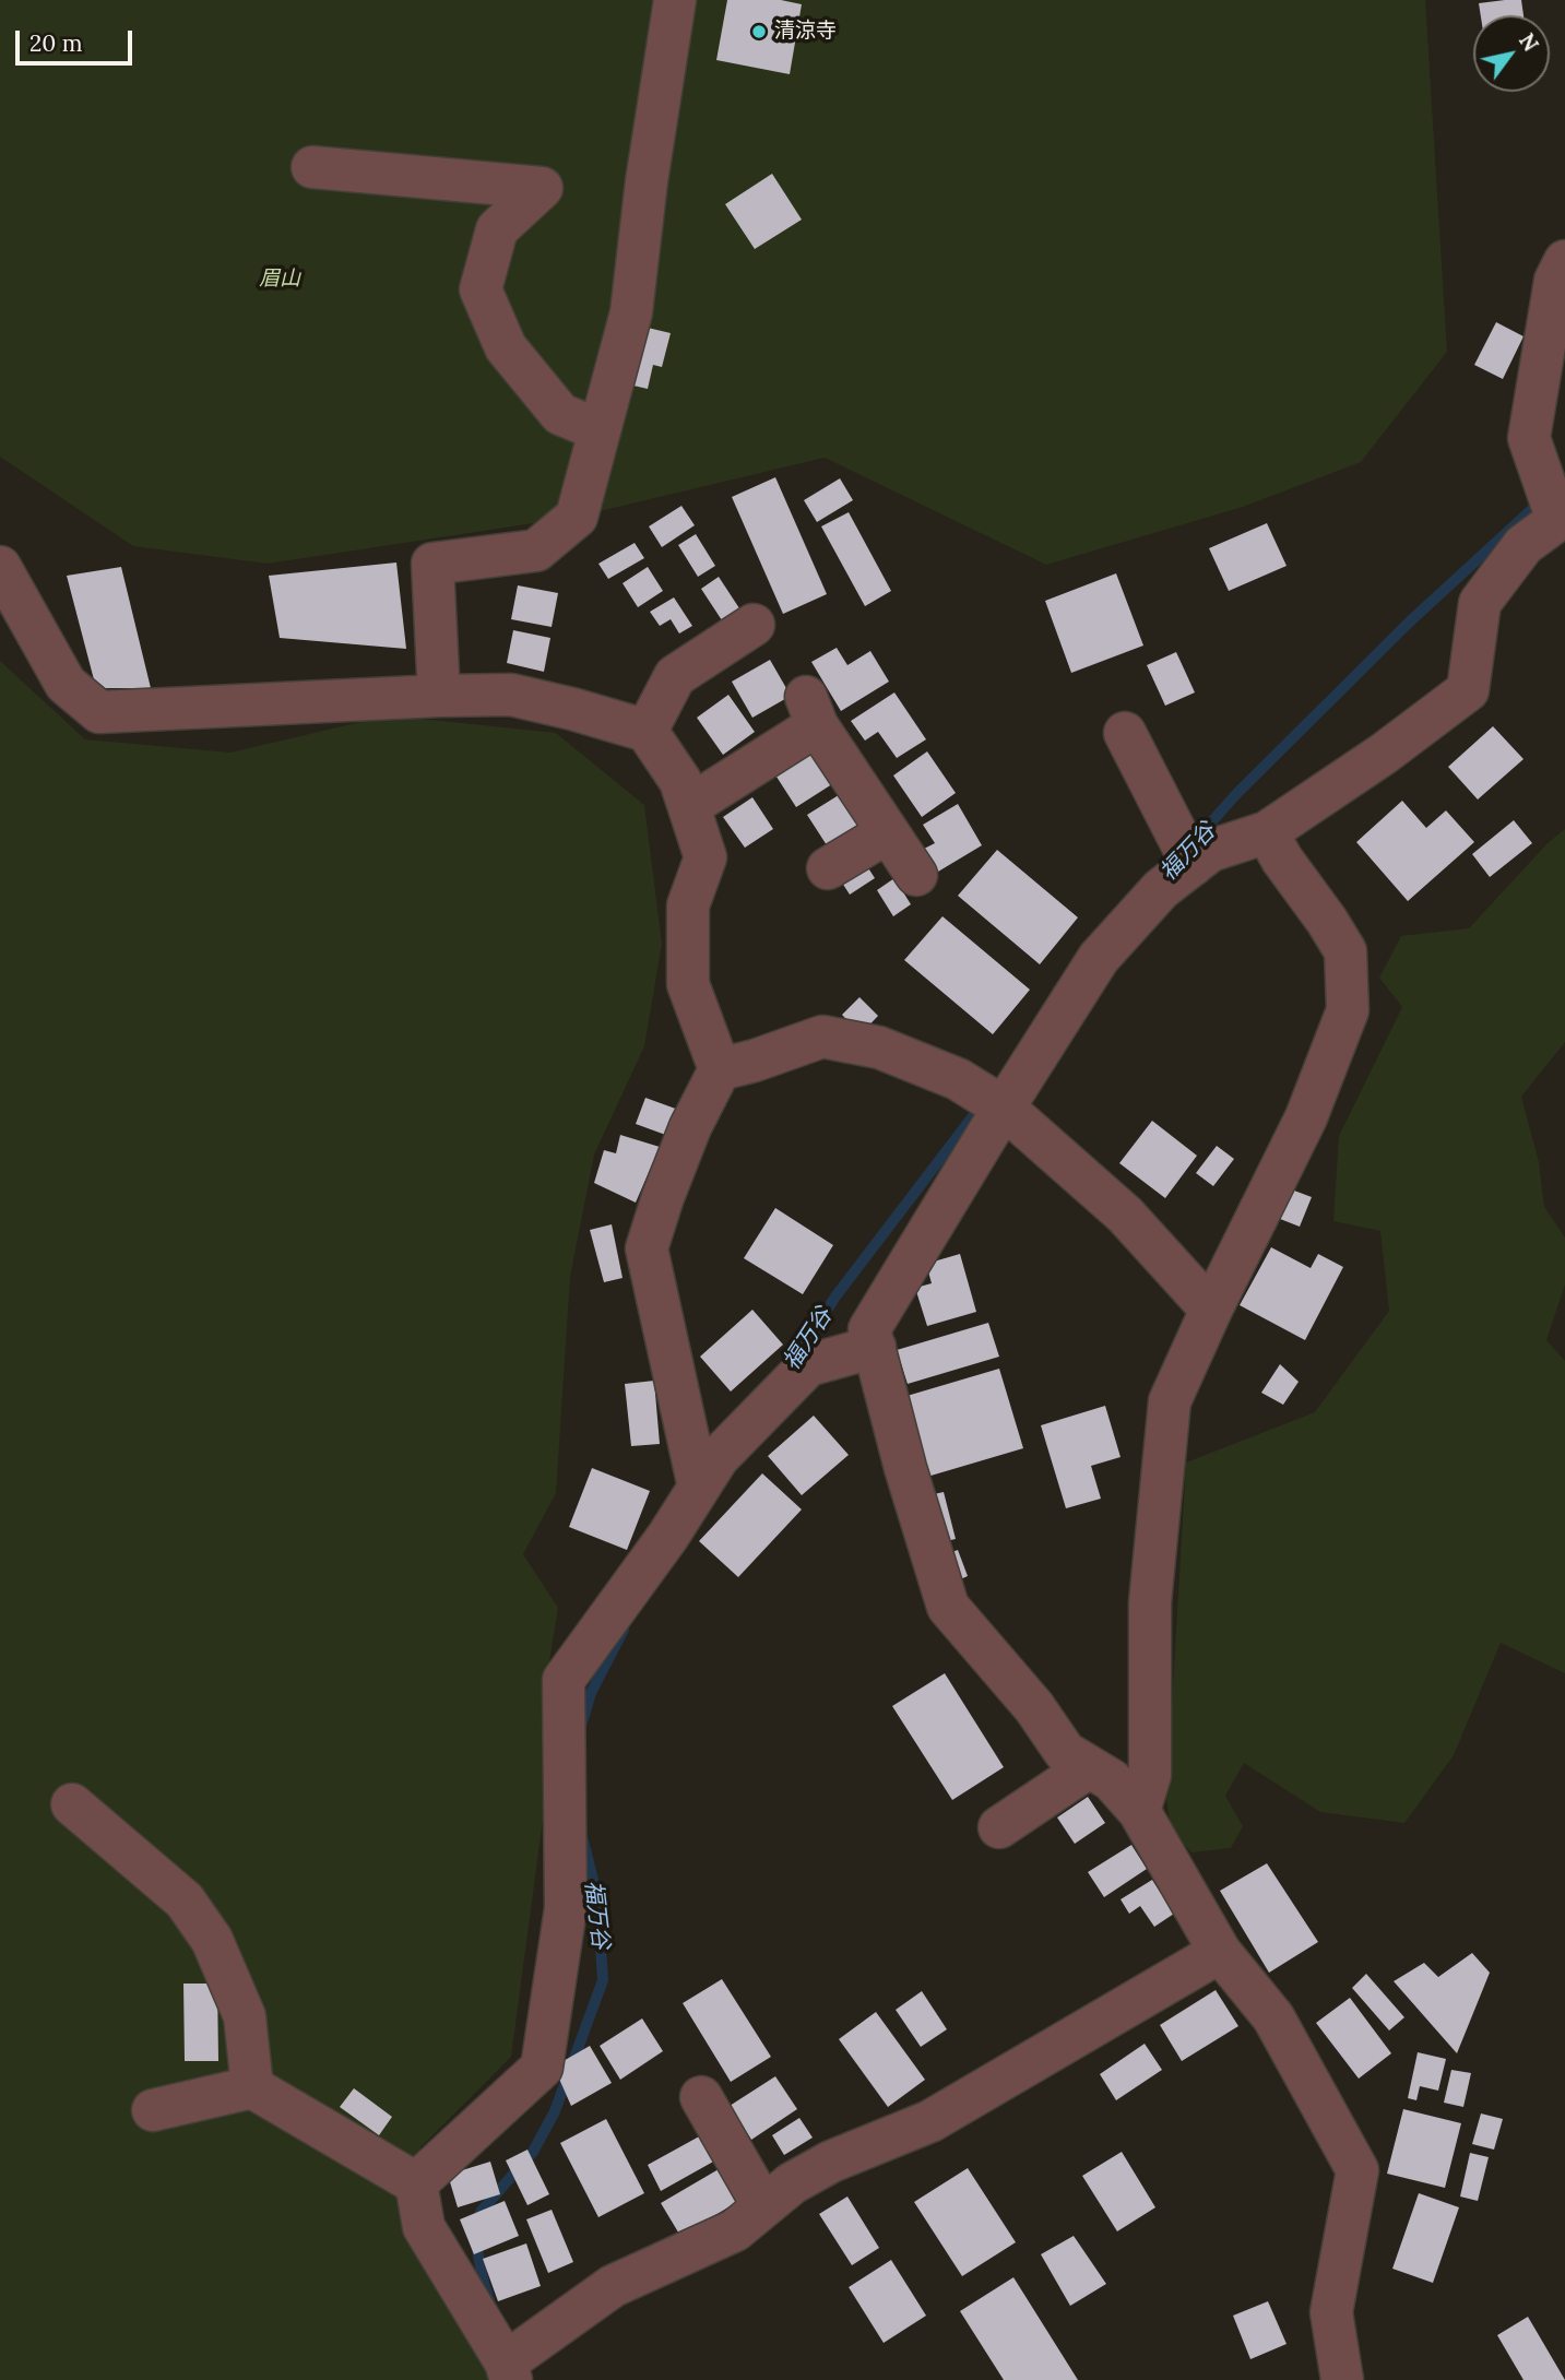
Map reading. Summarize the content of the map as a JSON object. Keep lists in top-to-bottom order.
{
  "water": ["福万谷"],
  "parks": ["眉山"],
  "places": ["清涼寺"],
  "scale_bar": "20 m",
  "north": "top right"
}
